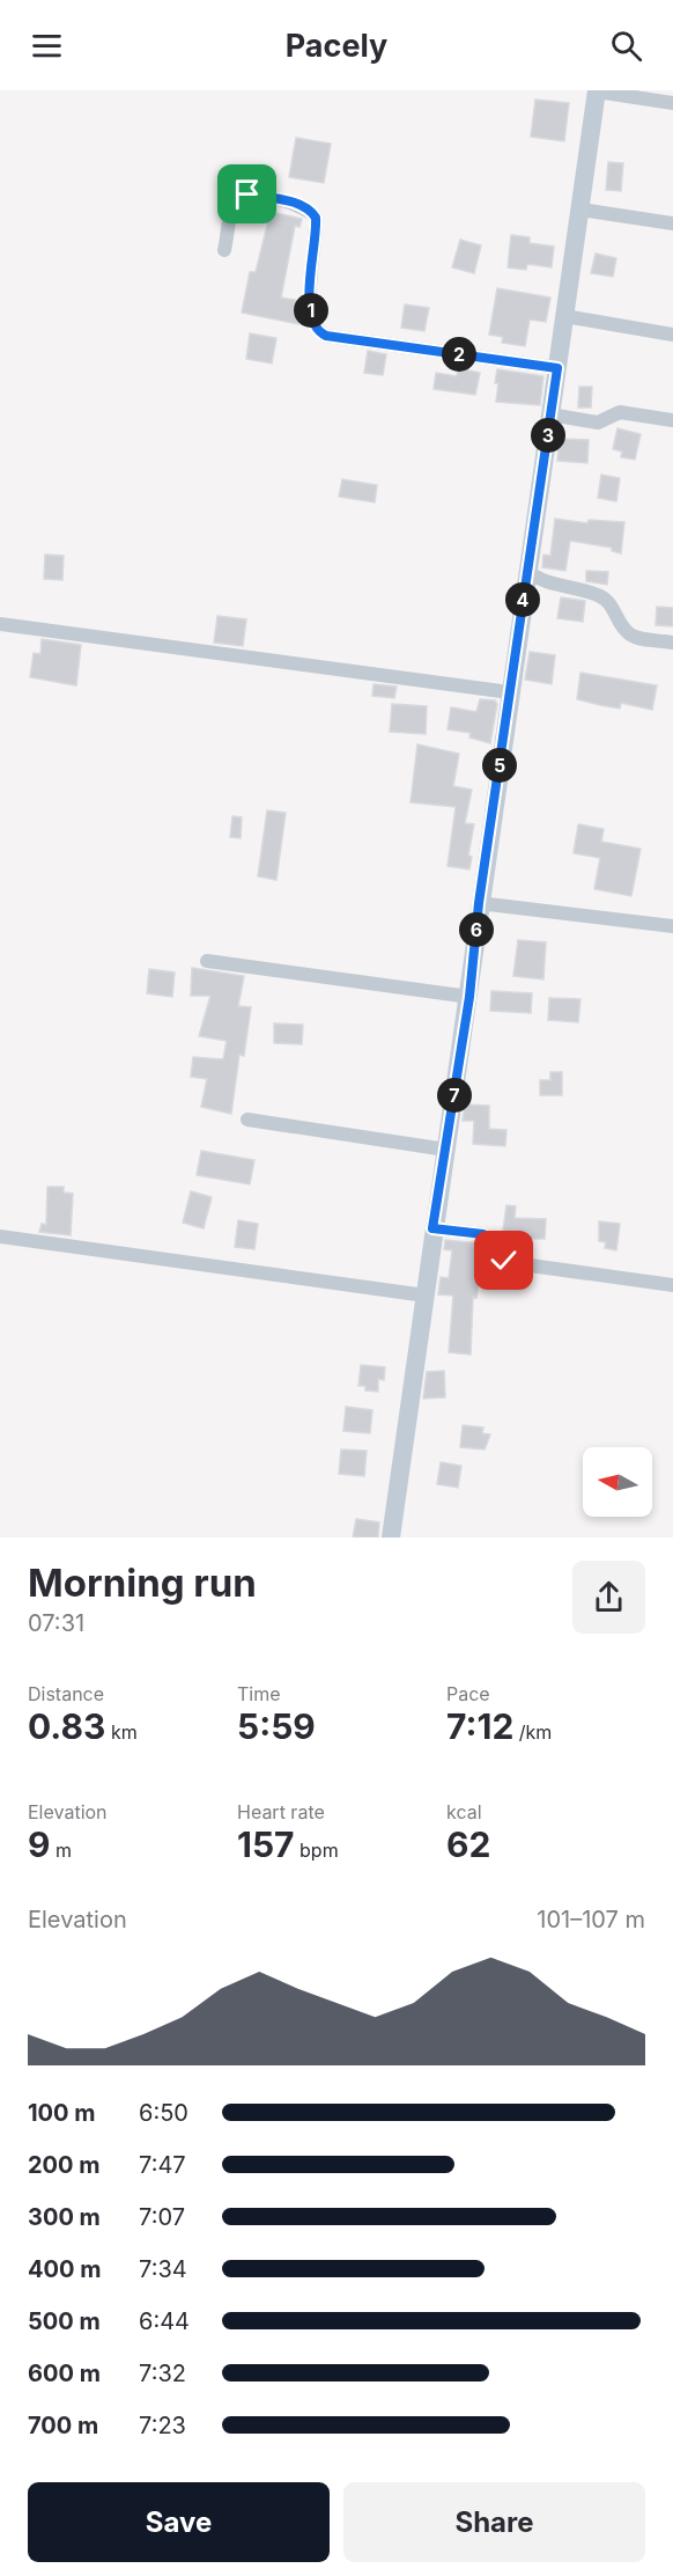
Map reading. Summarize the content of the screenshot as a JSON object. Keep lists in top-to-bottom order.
{
  "north": "left",
  "page": {
    "header": "Pacely",
    "pins": [
      "1",
      "2",
      "3",
      "4",
      "5",
      "6",
      "7"
    ],
    "heading": ["Morning run", "07:31"],
    "stats": [
      ["Distance", "0.83 km"],
      ["Time", "5:59"],
      ["Pace", "7:12 /km"],
      ["Elevation", "9 m"],
      ["Heart rate", "157 bpm"],
      ["kcal", "62"]
    ],
    "chart": ["Elevation", "101–107 m"],
    "list": [
      {
        "name": "100 m",
        "note": "6:50"
      },
      {
        "name": "200 m",
        "note": "7:47"
      },
      {
        "name": "300 m",
        "note": "7:07"
      },
      {
        "name": "400 m",
        "note": "7:34"
      },
      {
        "name": "500 m",
        "note": "6:44"
      },
      {
        "name": "600 m",
        "note": "7:32"
      },
      {
        "name": "700 m",
        "note": "7:23"
      }
    ],
    "buttons": ["Save", "Share"]
  }
}
